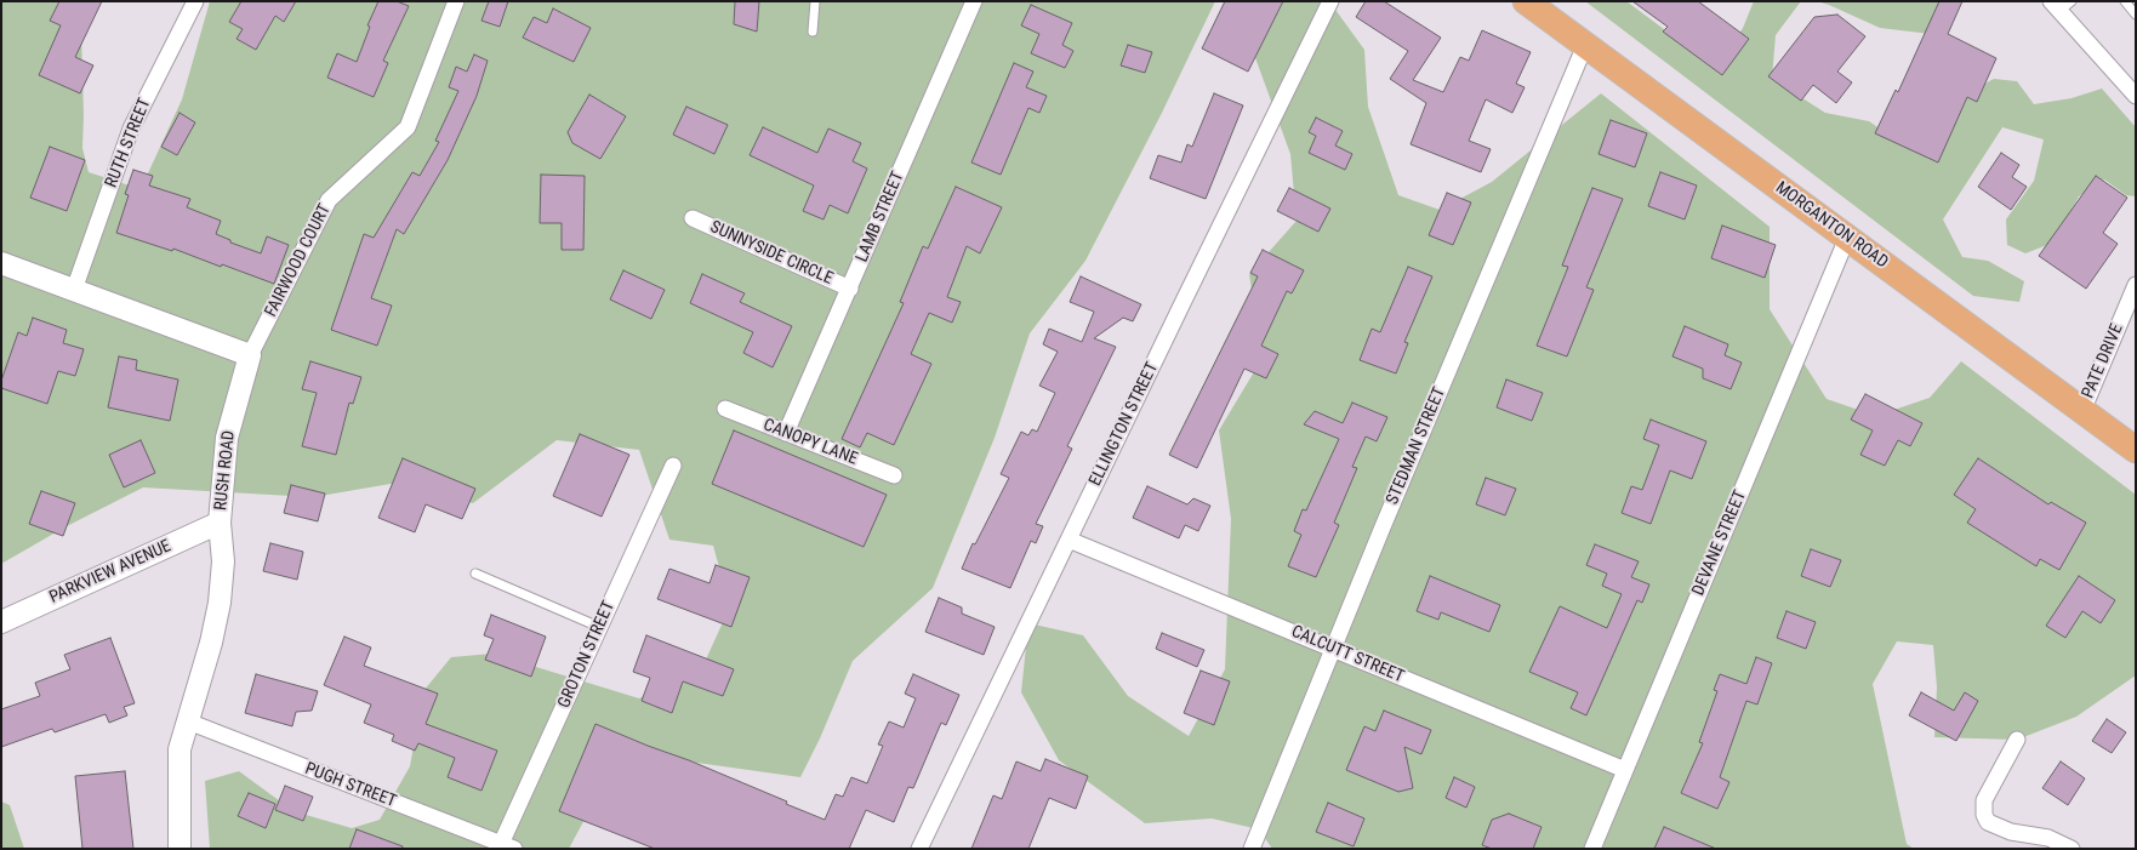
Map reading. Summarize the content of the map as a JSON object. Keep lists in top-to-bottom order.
{
  "streets": {
    "main road": ["MORGANTON ROAD"],
    "street": [
      "RUTH STREET",
      "LAMB STREET",
      "SUNNYSIDE CIRCLE",
      "FAIRWOOD COURT",
      "PATE DRIVE",
      "ELLINGTON STREET",
      "CANOPY LANE",
      "STEDMAN STREET",
      "RUSH ROAD",
      "DEVANE STREET",
      "PARKVIEW AVENUE",
      "GROTON STREET",
      "CALCUTT STREET",
      "PUGH STREET"
    ]
  },
  "crossings": [
    ["LAMB STREET", "SUNNYSIDE CIRCLE"],
    ["LAMB STREET", "CANOPY LANE"],
    ["MORGANTON ROAD", "PATE DRIVE"],
    ["MORGANTON ROAD", "STEDMAN STREET"],
    ["MORGANTON ROAD", "DEVANE STREET"],
    ["FAIRWOOD COURT", "RUSH ROAD"],
    ["ELLINGTON STREET", "CALCUTT STREET"],
    ["STEDMAN STREET", "CALCUTT STREET"],
    ["RUSH ROAD", "PARKVIEW AVENUE"],
    ["RUSH ROAD", "PUGH STREET"],
    ["DEVANE STREET", "CALCUTT STREET"],
    ["GROTON STREET", "PUGH STREET"]
  ]
}
